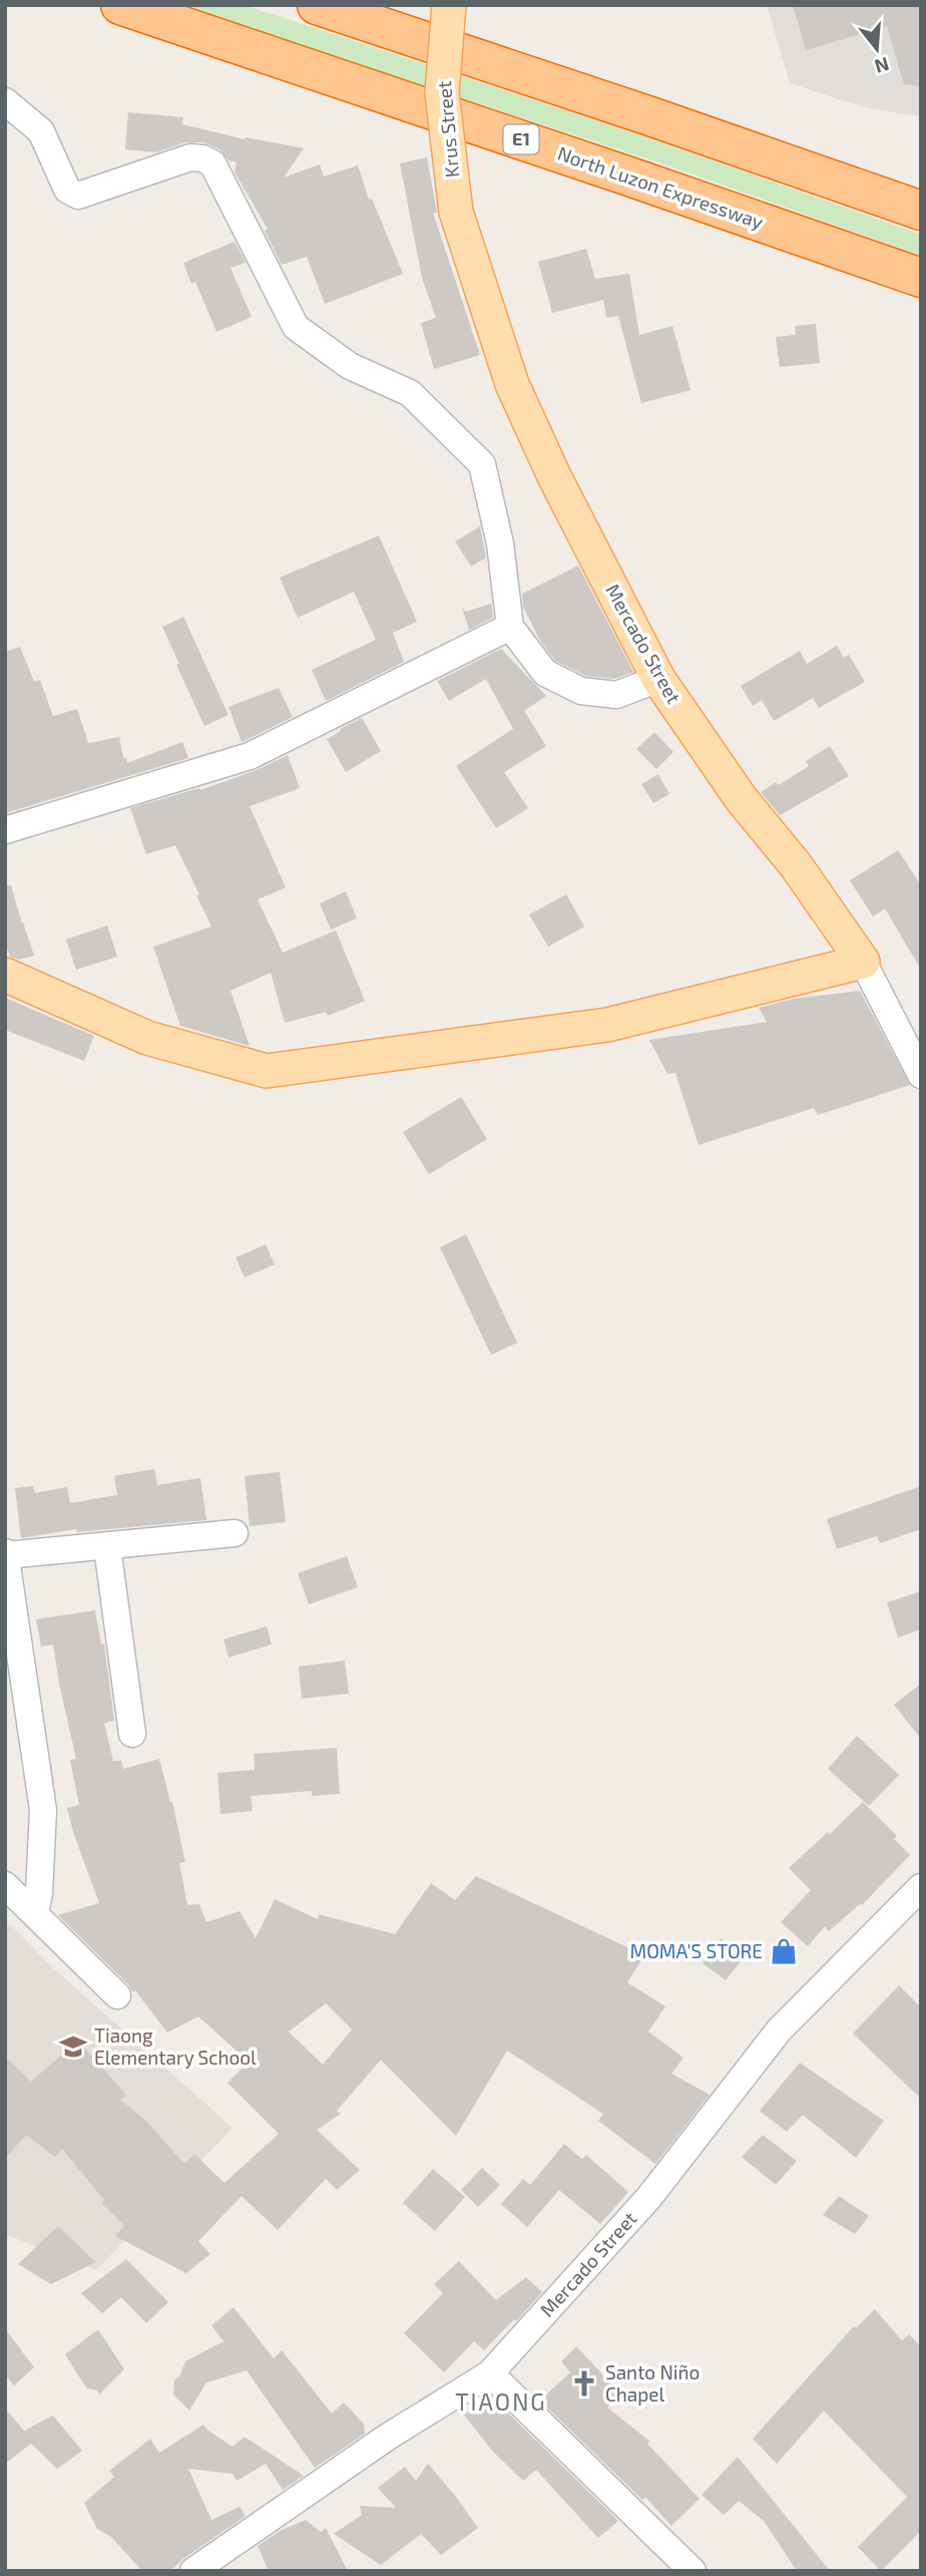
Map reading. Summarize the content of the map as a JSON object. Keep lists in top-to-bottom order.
{
  "streets": {
    "highway": ["E1", "North Luzon Expressway"],
    "main road": ["Krus Street", "Mercado Street"]
  },
  "crossings": [
    ["Krus Street", "Mercado Street"]
  ],
  "districts": ["TIAONG"],
  "places": {
    "shop": ["MOMA'S STORE"],
    "school or university": ["Tiaong Elementary School"],
    "church": ["Santo Niño Chapel"]
  },
  "north": "bottom"
}
